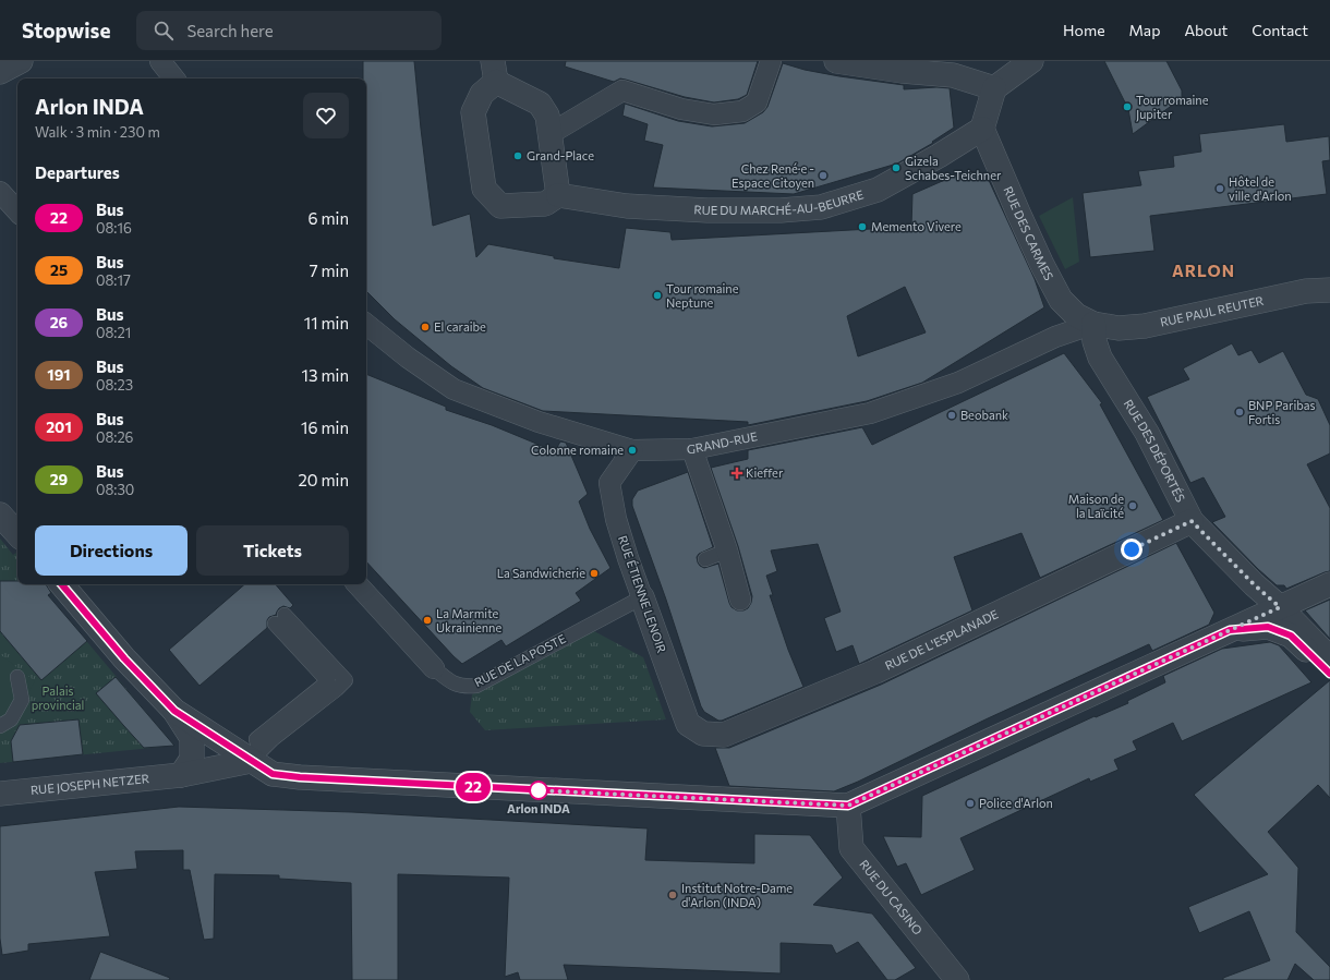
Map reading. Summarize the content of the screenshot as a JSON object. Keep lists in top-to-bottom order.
{
  "streets": {
    "street": [
      "RUE DU MARCHÉ-AU-BEURRE",
      "RUE DES CARMES",
      "RUE PAUL REUTER",
      "GRAND-RUE",
      "RUE DES DÉPORTÉS",
      "RUE ÉTIENNE LENOIR",
      "RUE DE L'ESPLANADE",
      "RUE DE LA POSTE",
      "RUE JOSEPH NETZER",
      "RUE DU CASINO"
    ]
  },
  "crossings": [
    ["RUE DU MARCHÉ-AU-BEURRE", "RUE DES CARMES"],
    ["RUE DES CARMES", "RUE PAUL REUTER"],
    ["RUE DES CARMES", "GRAND-RUE"],
    ["RUE DES CARMES", "RUE DES DÉPORTÉS"],
    ["RUE PAUL REUTER", "GRAND-RUE"],
    ["RUE PAUL REUTER", "RUE DES DÉPORTÉS"],
    ["GRAND-RUE", "RUE DES DÉPORTÉS"],
    ["GRAND-RUE", "RUE ÉTIENNE LENOIR"],
    ["RUE DES DÉPORTÉS", "RUE DE L'ESPLANADE"],
    ["RUE ÉTIENNE LENOIR", "RUE DE L'ESPLANADE"],
    ["RUE ÉTIENNE LENOIR", "RUE DE LA POSTE"]
  ],
  "districts": ["ARLON"],
  "parks": ["Palais provincial"],
  "places": {
    "other": [
      "Tour romaine Jupiter",
      "Grand-Place",
      "Gizela Schabes-Teichner",
      "Chez René·e - Espace Citoyen",
      "Hôtel de ville d'Arlon",
      "Memento Vivere",
      "Tour romaine Neptune",
      "El caraibe",
      "BNP Paribas Fortis",
      "Beobank",
      "Colonne romaine",
      "Maison de la Laïcité",
      "La Sandwicherie",
      "La Marmite Ukrainienne",
      "Arlon INDA",
      "Police d'Arlon",
      "Institut Notre-Dame d'Arlon (INDA)"
    ],
    "health": ["Kieffer"]
  },
  "lines": ["bus line 22"],
  "page": {
    "header": "Stopwise",
    "search": "Search here",
    "nav": [
      "Home",
      "Map",
      "About",
      "Contact"
    ],
    "on_map": "22",
    "heading": [
      ["Arlon INDA", "Walk · 3 min · 230 m"],
      "Departures"
    ],
    "list": [
      {
        "mark": "22",
        "name": "Bus",
        "note": "08:16",
        "value": "6 min"
      },
      {
        "mark": "25",
        "name": "Bus",
        "note": "08:17",
        "value": "7 min"
      },
      {
        "mark": "26",
        "name": "Bus",
        "note": "08:21",
        "value": "11 min"
      },
      {
        "mark": "191",
        "name": "Bus",
        "note": "08:23",
        "value": "13 min"
      },
      {
        "mark": "201",
        "name": "Bus",
        "note": "08:26",
        "value": "16 min"
      },
      {
        "mark": "29",
        "name": "Bus",
        "note": "08:30",
        "value": "20 min"
      }
    ],
    "buttons": ["Directions", "Tickets"]
  }
}
